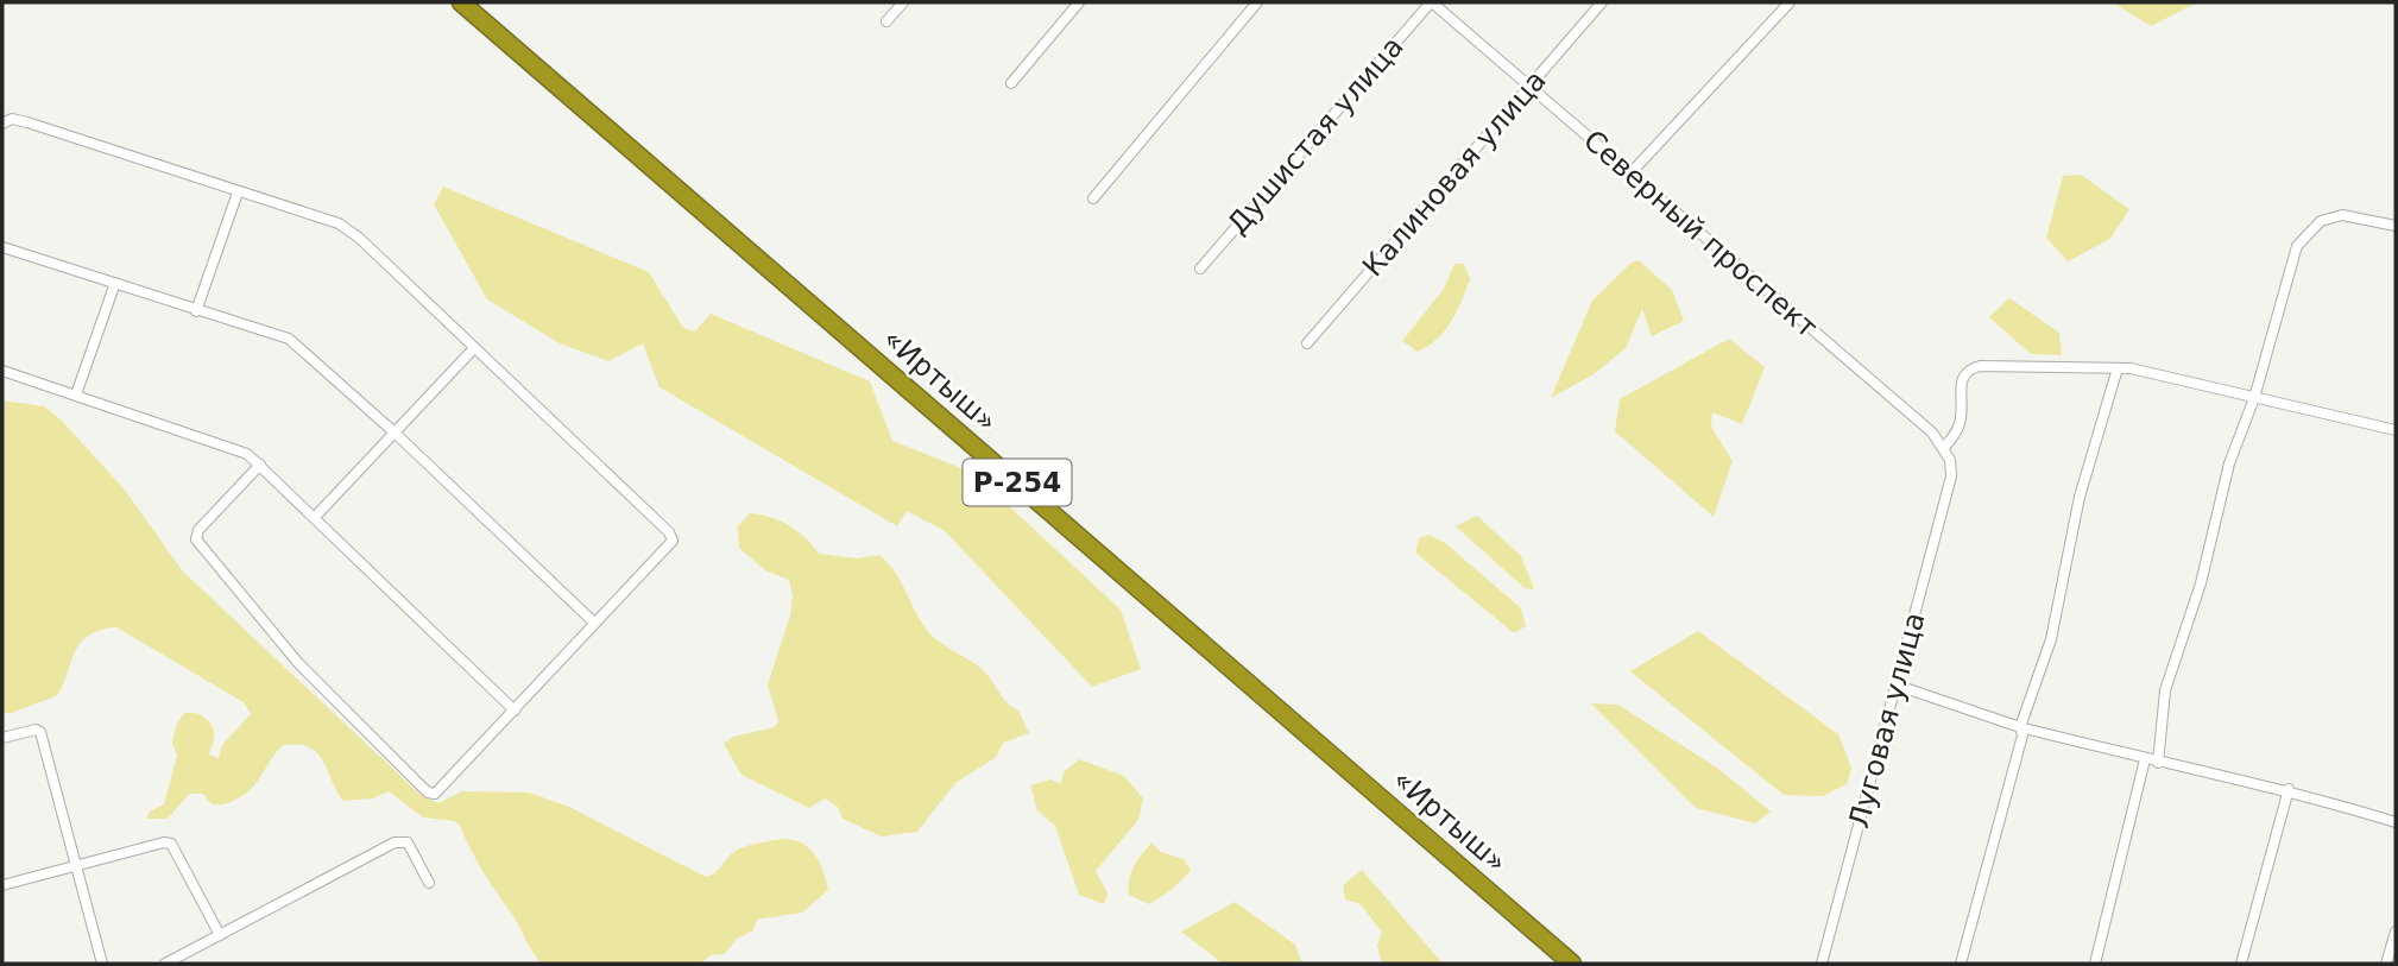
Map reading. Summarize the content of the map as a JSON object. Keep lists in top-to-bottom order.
{
  "streets": {
    "highway": ["«Иртыш»", "Р-254"],
    "street": [
      "Душистая улица",
      "Калиновая улица",
      "Северный проспект",
      "Луговая улица"
    ]
  },
  "crossings": [
    ["Душистая улица", "Северный проспект"],
    ["Калиновая улица", "Северный проспект"],
    ["Северный проспект", "Луговая улица"]
  ]
}
